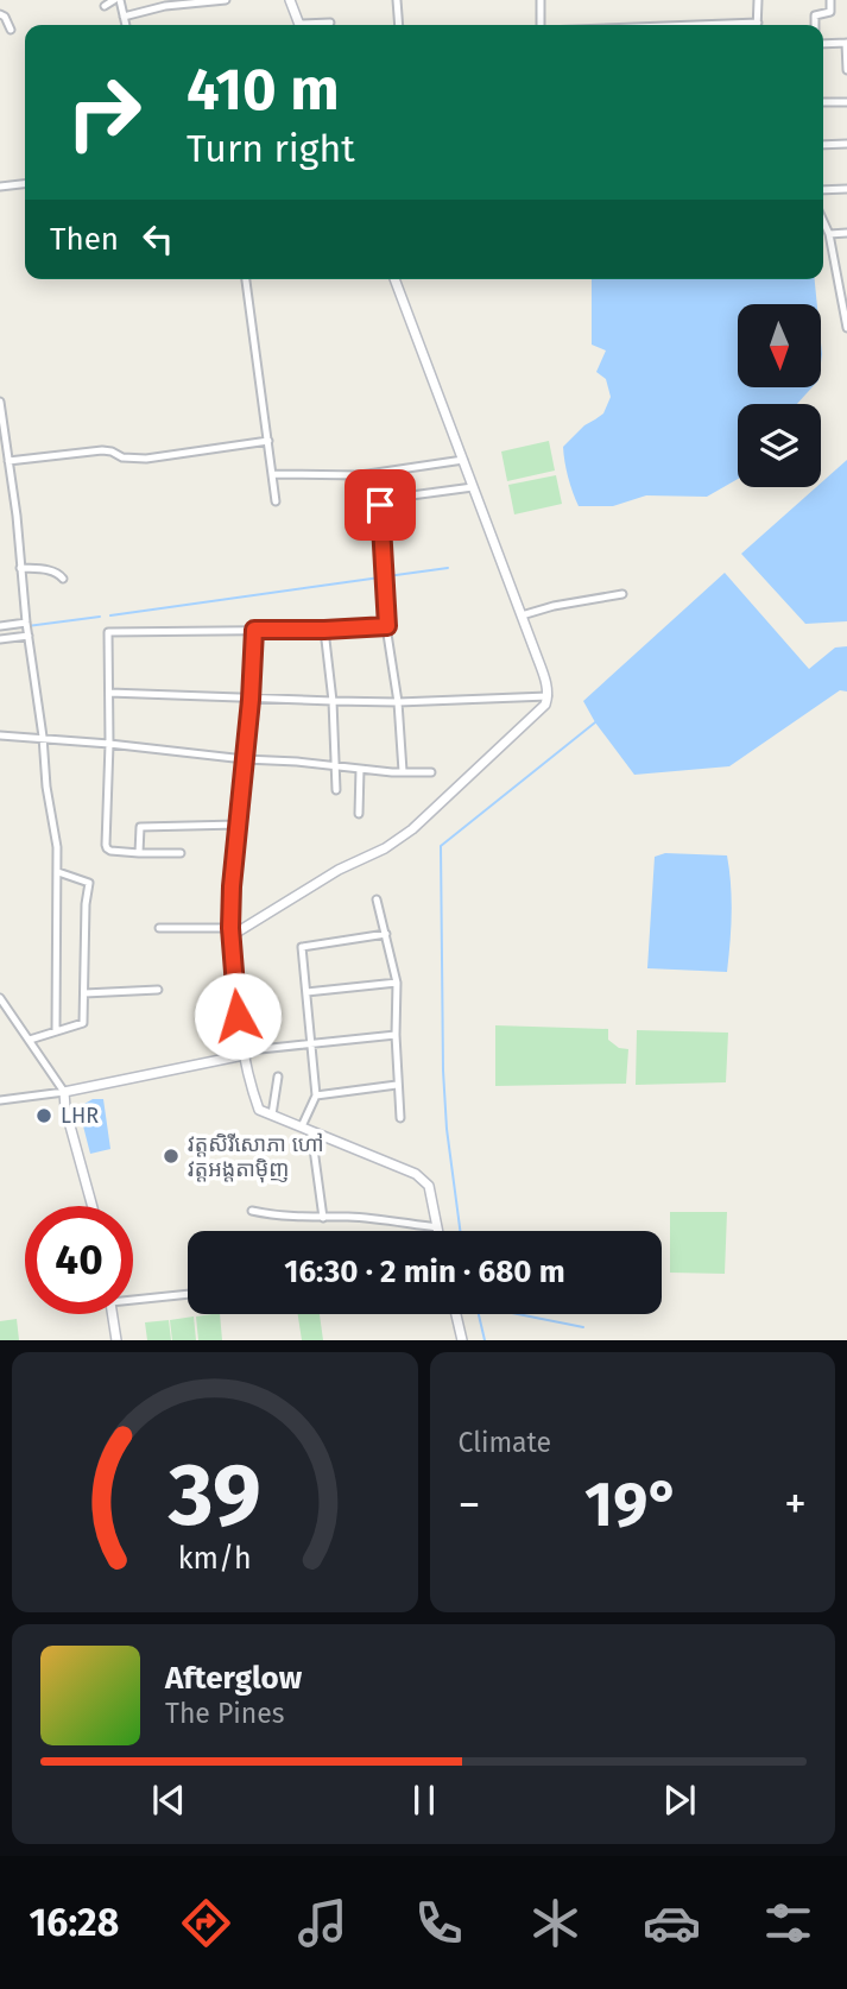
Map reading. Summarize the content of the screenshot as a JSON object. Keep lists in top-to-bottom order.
{
  "places": ["LHR", "វត្តសិរីសោភា ហៅ វត្តអង្តតាម៉ិញ"],
  "north": "bottom",
  "page": {
    "turn": ["410 m", "Turn right"],
    "then": "Then",
    "limit": "40",
    "trip": "16:30 · 2 min · 680 m",
    "tile": "Climate",
    "heat": ["−", "19°", "+"],
    "song": ["Afterglow", "The Pines"],
    "tabs": "16:28",
    "gauge": ["39", "km/h"]
  }
}
